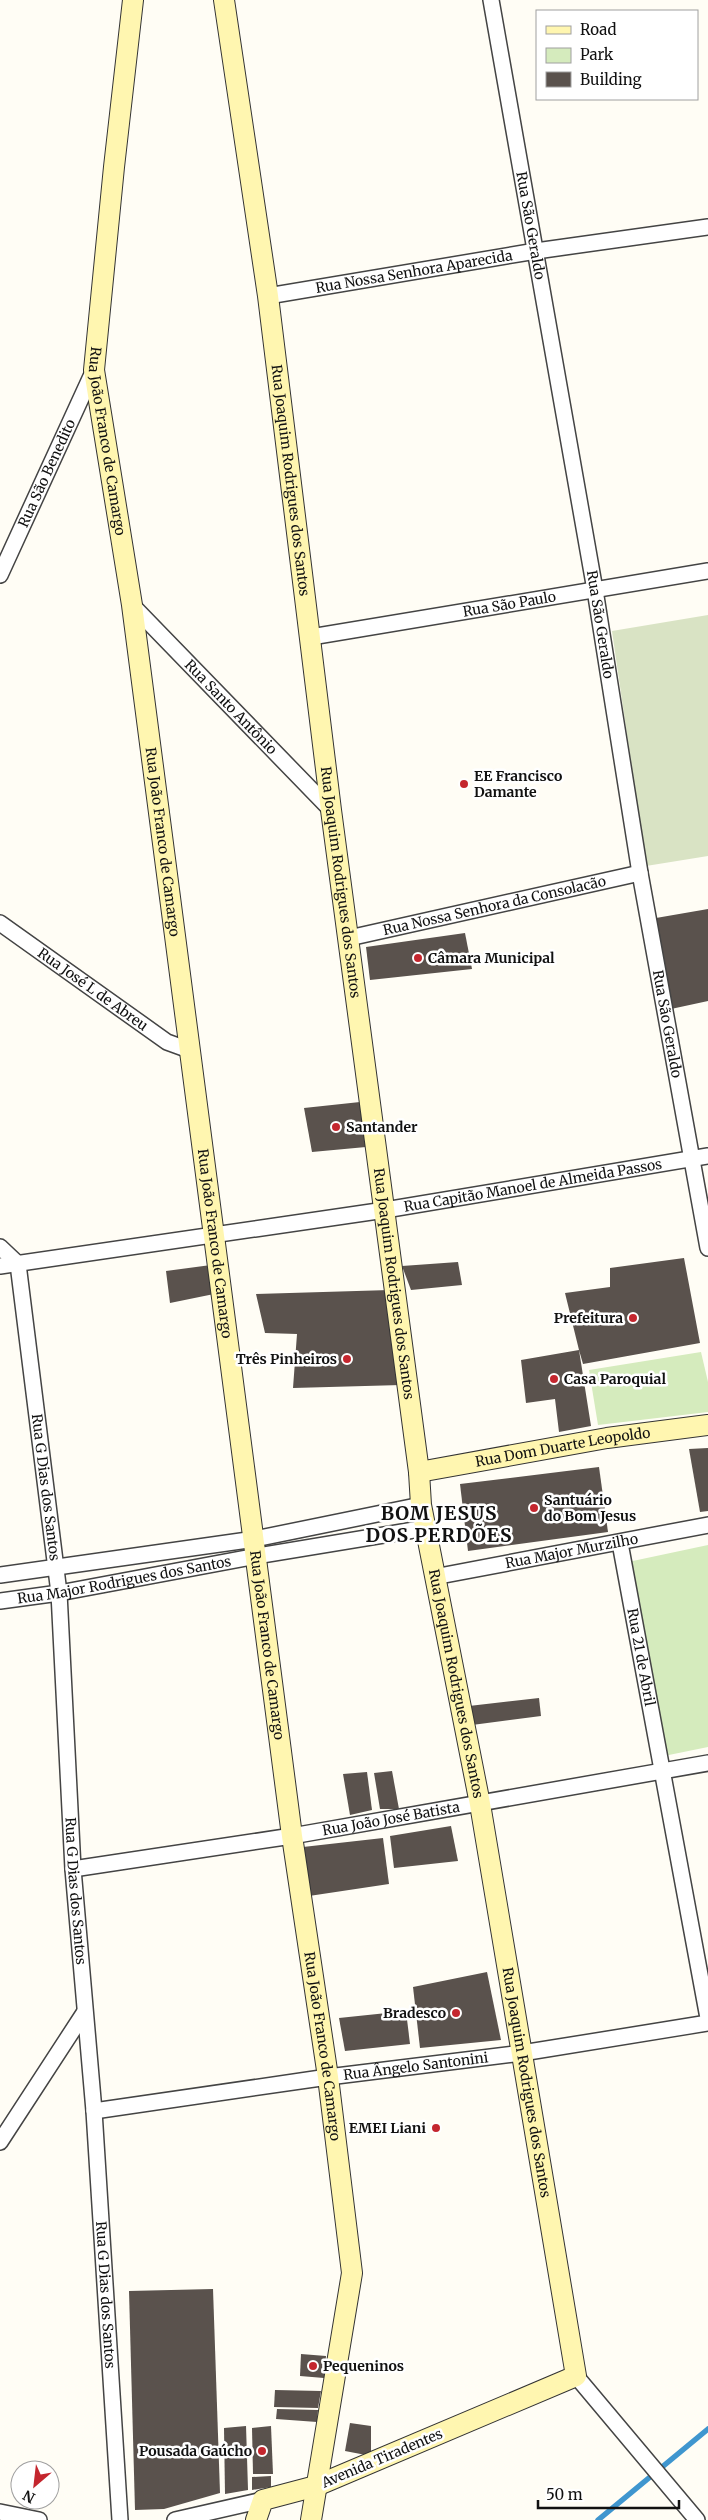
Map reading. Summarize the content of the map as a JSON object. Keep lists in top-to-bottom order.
{
  "streets": {
    "street": [
      "Rua São Geraldo",
      "Rua Nossa Senhora Aparecida",
      "Rua João Franco de Camargo",
      "Rua São Benedito",
      "Rua Joaquim Rodrigues dos Santos",
      "Rua São Paulo",
      "Rua Santo Antônio",
      "Rua Nossa Senhora da Consolacão",
      "Rua José L de Abreu",
      "Rua Capitão Manoel de Almeida Passos",
      "Rua Dom Duarte Leopoldo",
      "Rua G Dias dos Santos",
      "Rua Major Murzilho",
      "Rua Major Rodrigues dos Santos",
      "Rua 21 de Abril",
      "Rua João José Batista",
      "Rua Ângelo Santonini",
      "Avenida Tiradentes"
    ]
  },
  "crossings": [
    ["Rua São Geraldo", "Rua Nossa Senhora Aparecida"],
    ["Rua São Geraldo", "Rua São Paulo"],
    ["Rua São Geraldo", "Rua Nossa Senhora da Consolacão"],
    ["Rua São Geraldo", "Rua Capitão Manoel de Almeida Passos"],
    ["Rua Nossa Senhora Aparecida", "Rua Joaquim Rodrigues dos Santos"],
    ["Rua João Franco de Camargo", "Rua São Benedito"],
    ["Rua João Franco de Camargo", "Rua Santo Antônio"],
    ["Rua João Franco de Camargo", "Rua José L de Abreu"],
    ["Rua João Franco de Camargo", "Rua Capitão Manoel de Almeida Passos"],
    ["Rua João Franco de Camargo", "Rua Major Rodrigues dos Santos"],
    ["Rua João Franco de Camargo", "Rua João José Batista"],
    ["Rua João Franco de Camargo", "Rua Ângelo Santonini"],
    ["Rua João Franco de Camargo", "Avenida Tiradentes"],
    ["Rua Joaquim Rodrigues dos Santos", "Rua São Paulo"],
    ["Rua Joaquim Rodrigues dos Santos", "Rua Santo Antônio"],
    ["Rua Joaquim Rodrigues dos Santos", "Rua Nossa Senhora da Consolacão"],
    ["Rua Joaquim Rodrigues dos Santos", "Rua Capitão Manoel de Almeida Passos"],
    ["Rua Joaquim Rodrigues dos Santos", "Rua Dom Duarte Leopoldo"],
    ["Rua Joaquim Rodrigues dos Santos", "Rua Major Murzilho"],
    ["Rua Joaquim Rodrigues dos Santos", "Rua Major Rodrigues dos Santos"],
    ["Rua Joaquim Rodrigues dos Santos", "Rua João José Batista"],
    ["Rua Joaquim Rodrigues dos Santos", "Rua Ângelo Santonini"],
    ["Rua Joaquim Rodrigues dos Santos", "Avenida Tiradentes"],
    ["Rua Capitão Manoel de Almeida Passos", "Rua G Dias dos Santos"],
    ["Rua G Dias dos Santos", "Rua Major Rodrigues dos Santos"],
    ["Rua G Dias dos Santos", "Rua João José Batista"],
    ["Rua G Dias dos Santos", "Rua Ângelo Santonini"],
    ["Rua Major Murzilho", "Rua 21 de Abril"],
    ["Rua 21 de Abril", "Rua João José Batista"]
  ],
  "districts": ["BOM JESUS DOS PERDÕES"],
  "places": [
    "EE Francisco Damante",
    "Câmara Municipal",
    "Santander",
    "Prefeitura",
    "Três Pinheiros",
    "Casa Paroquial",
    "Santuário do Bom Jesus",
    "Bradesco",
    "EMEI Liani",
    "Pequeninos",
    "Pousada Gaúcho"
  ],
  "legend": ["Road", "Park", "Building"],
  "scale_bar": "50 m",
  "north": "bottom left"
}
